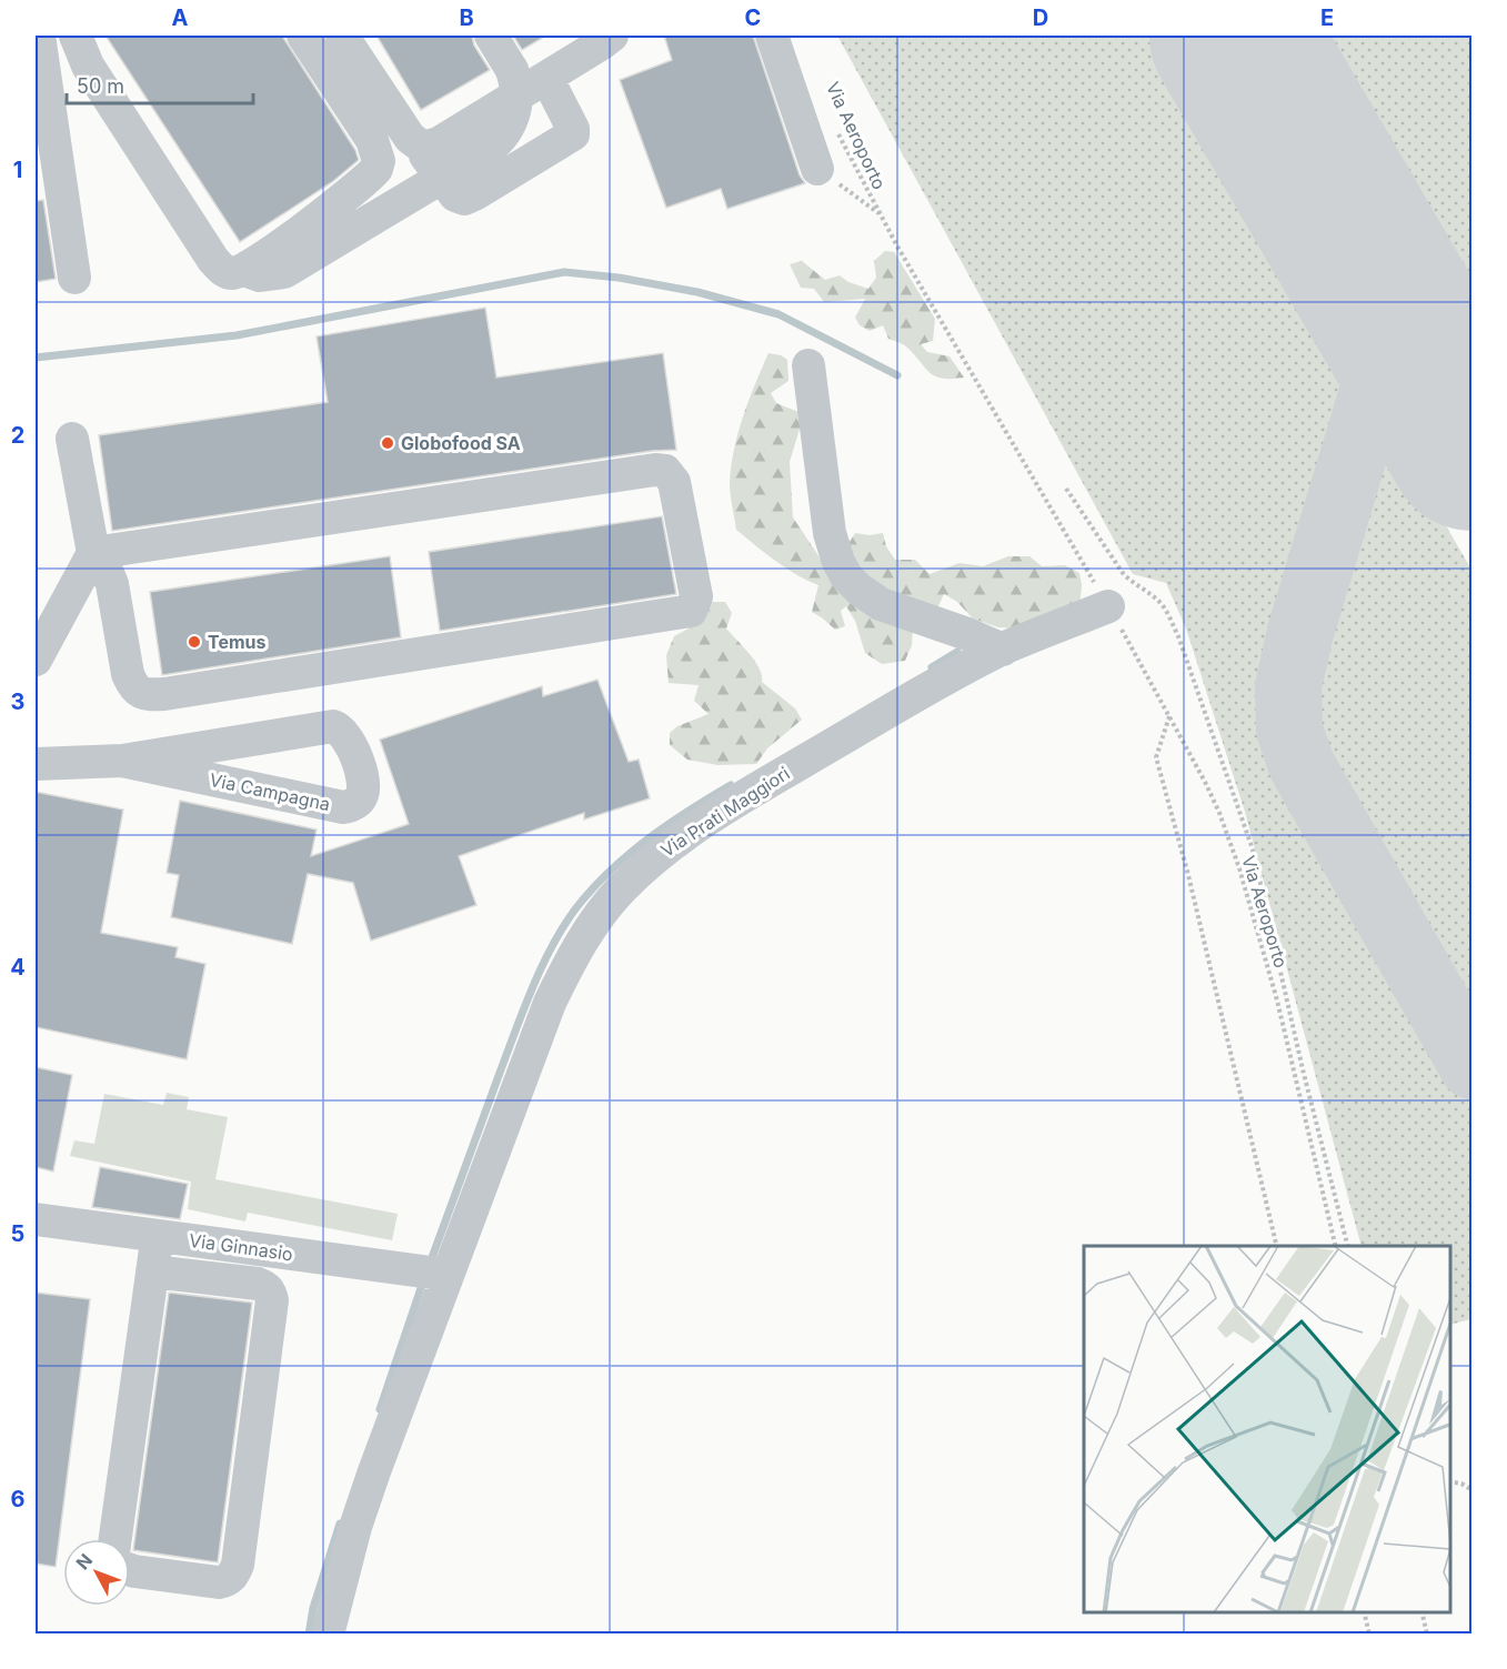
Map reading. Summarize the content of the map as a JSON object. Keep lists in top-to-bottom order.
{
  "streets": {
    "street": ["Via Campagna", "Via Prati Maggiori", "Via Ginnasio"],
    "path": ["Via Aeroporto"]
  },
  "crossings": [
    ["Via Aeroporto", "Via Prati Maggiori"],
    ["Via Prati Maggiori", "Via Ginnasio"]
  ],
  "places": ["Globofood SA", "Temus"],
  "scale_bar": "50 m",
  "north": "top left",
  "grid": {
    "columns": [
      "A",
      "B",
      "C",
      "D",
      "E"
    ],
    "rows": [
      "1",
      "2",
      "3",
      "4",
      "5",
      "6"
    ]
  }
}
